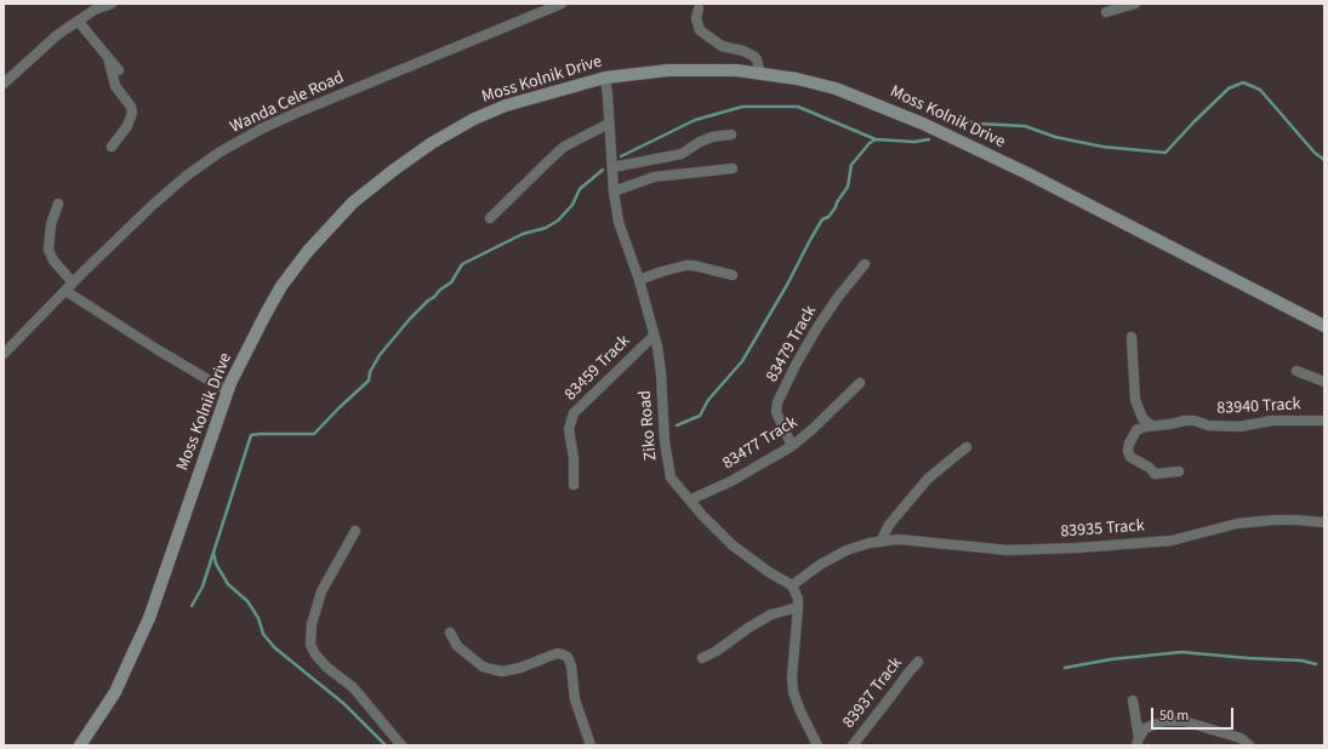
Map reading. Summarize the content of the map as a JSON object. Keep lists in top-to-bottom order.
{
  "streets": {
    "main road": ["Moss Kolnik Drive"],
    "street": [
      "Wanda Cele Road",
      "83479 Track",
      "83459 Track",
      "83940 Track",
      "Ziko Road",
      "83477 Track",
      "83935 Track",
      "83937 Track"
    ]
  },
  "crossings": [
    ["Moss Kolnik Drive", "Ziko Road"],
    ["83479 Track", "83477 Track"],
    ["83459 Track", "Ziko Road"],
    ["Ziko Road", "83477 Track"],
    ["Ziko Road", "83935 Track"]
  ],
  "scale_bar": "50 m"
}
